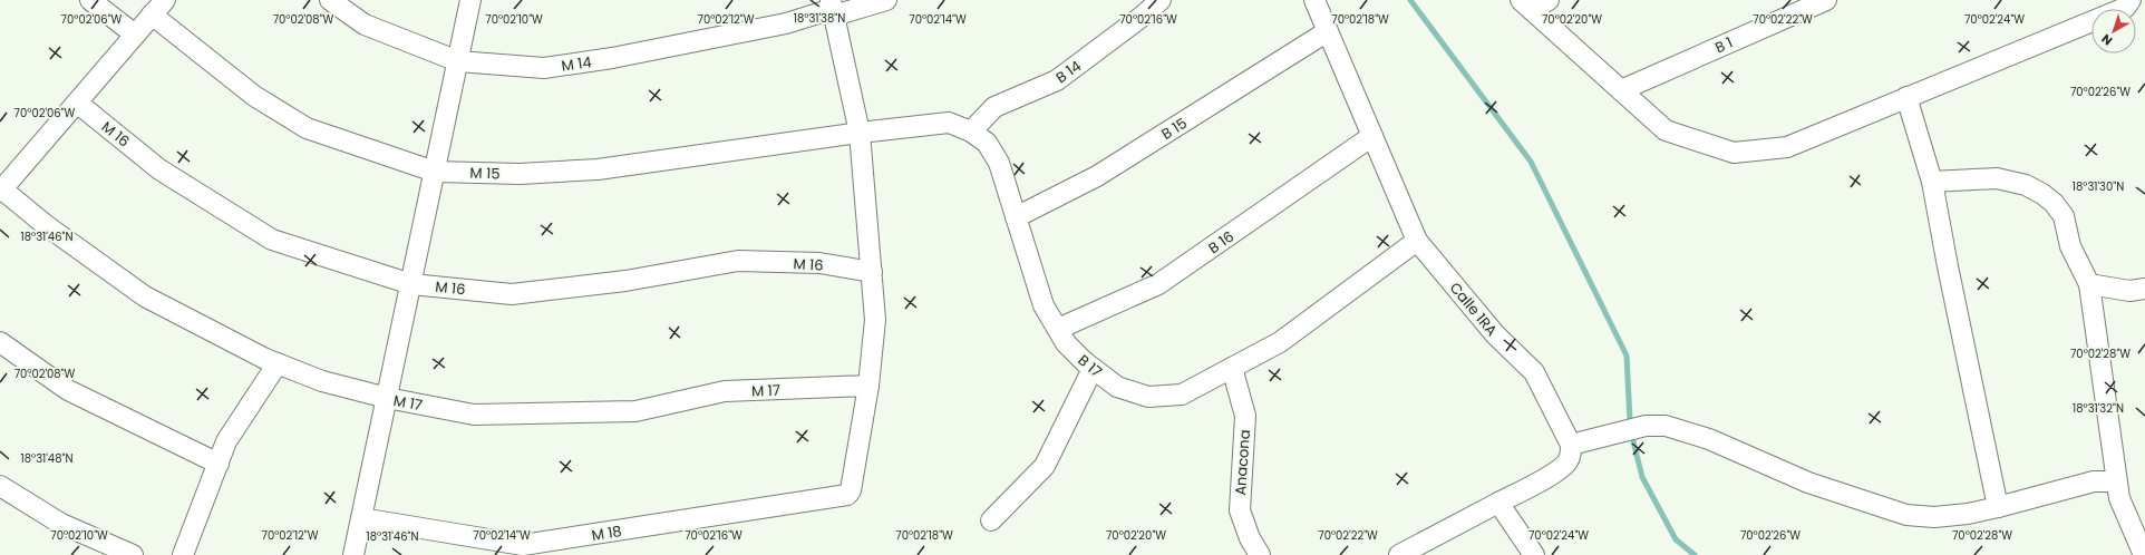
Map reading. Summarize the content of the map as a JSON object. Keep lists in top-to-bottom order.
{
  "streets": {
    "street": [
      "B 1",
      "M 14",
      "B 14",
      "B 15",
      "M 16",
      "M 15",
      "B 16",
      "Calle 1RA",
      "B 17",
      "M 17",
      "Anacona",
      "M 18"
    ]
  },
  "crossings": [
    ["B 14", "B 17"],
    ["B 15", "Calle 1RA"],
    ["B 15", "B 17"],
    ["M 15", "B 17"],
    ["B 16", "Calle 1RA"],
    ["B 16", "B 17"],
    ["Calle 1RA", "B 17"],
    ["B 17", "Anacona"],
    ["M 17", "M 18"]
  ],
  "north": "bottom left",
  "coordinates": [
    "18°31'38\"N",
    "70°02'06\"W",
    "70°02'08\"W",
    "70°02'10\"W",
    "70°02'12\"W",
    "70°02'14\"W",
    "70°02'16\"W",
    "70°02'18\"W",
    "70°02'20\"W",
    "70°02'22\"W",
    "70°02'24\"W",
    "70°02'26\"W",
    "18°31'30\"N",
    "18°31'46\"N",
    "70°02'28\"W",
    "18°31'32\"N",
    "18°31'48\"N"
  ]
}
